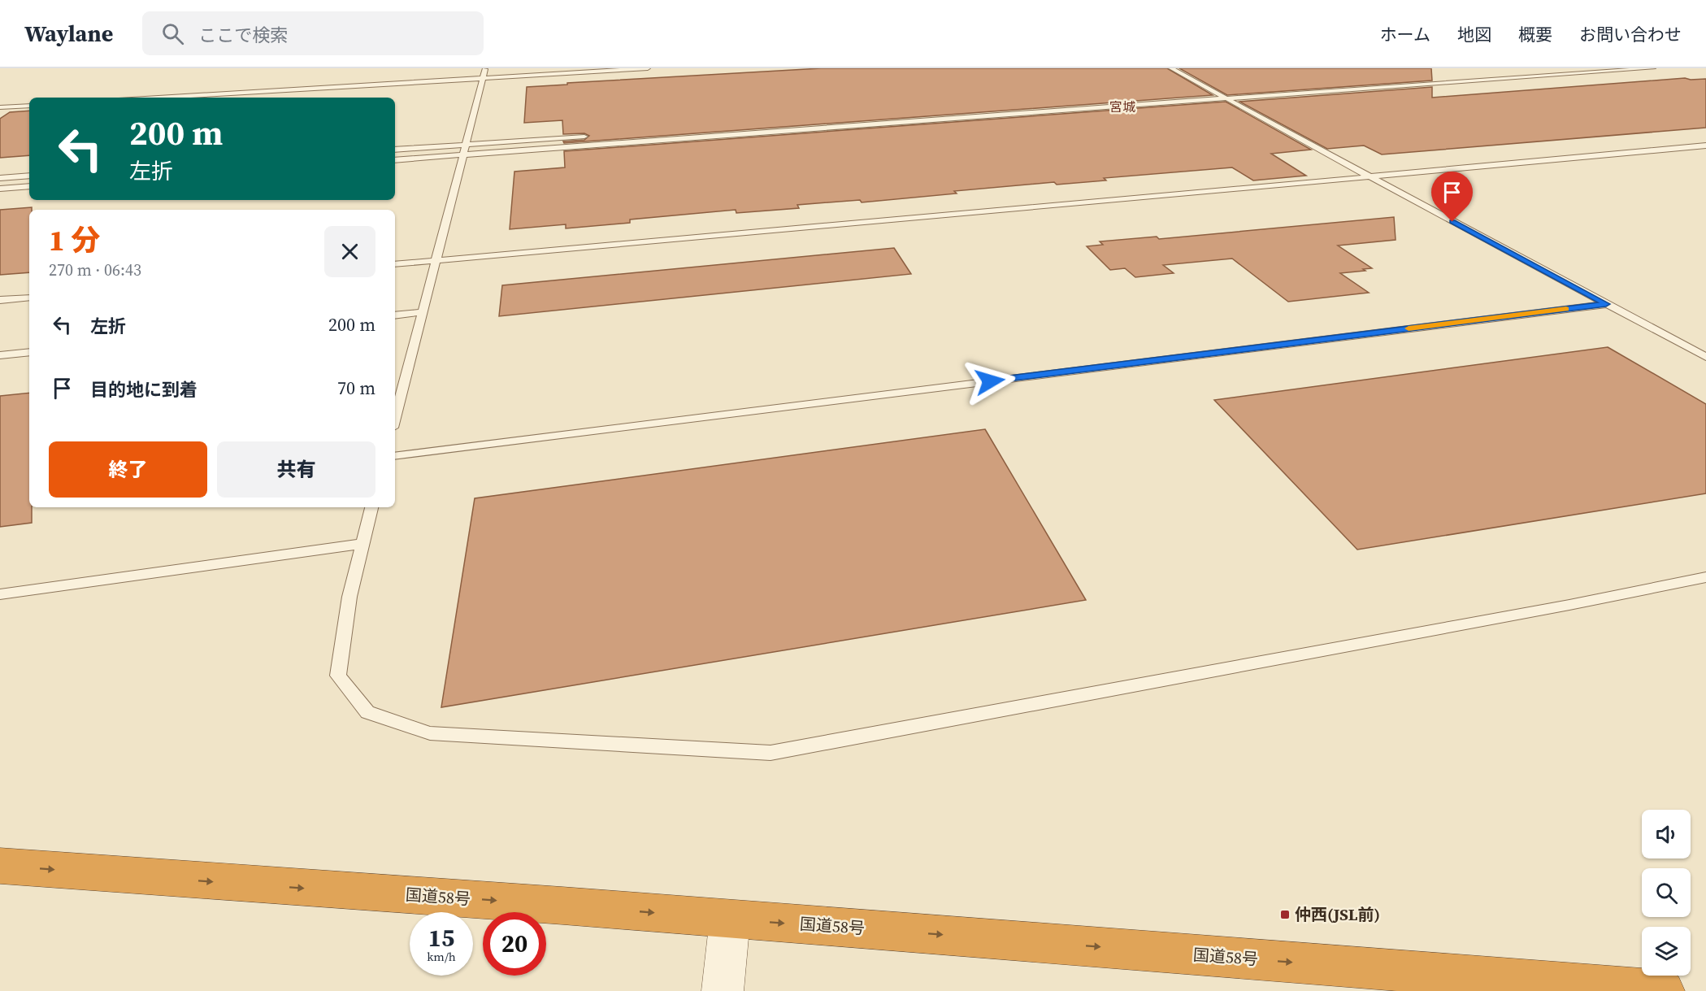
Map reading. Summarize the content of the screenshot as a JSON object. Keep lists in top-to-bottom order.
{
  "streets": {
    "highway": ["国道58号"]
  },
  "one_way": ["国道58号"],
  "districts": ["宮城"],
  "places": {
    "transit": ["仲西(JSL前)"]
  },
  "page": {
    "header": "Waylane",
    "search": "ここで検索",
    "nav": [
      "ホーム",
      "地図",
      "概要",
      "お問い合わせ"
    ],
    "turn": ["200 m", "左折"],
    "heading": ["1 分", "270 m · 06:43"],
    "list": [
      {
        "name": "左折",
        "value": "200 m"
      },
      {
        "name": "目的地に到着",
        "value": "70 m"
      }
    ],
    "buttons": ["終了", "共有"],
    "speed": "15 km/h",
    "limit": "20"
  }
}
